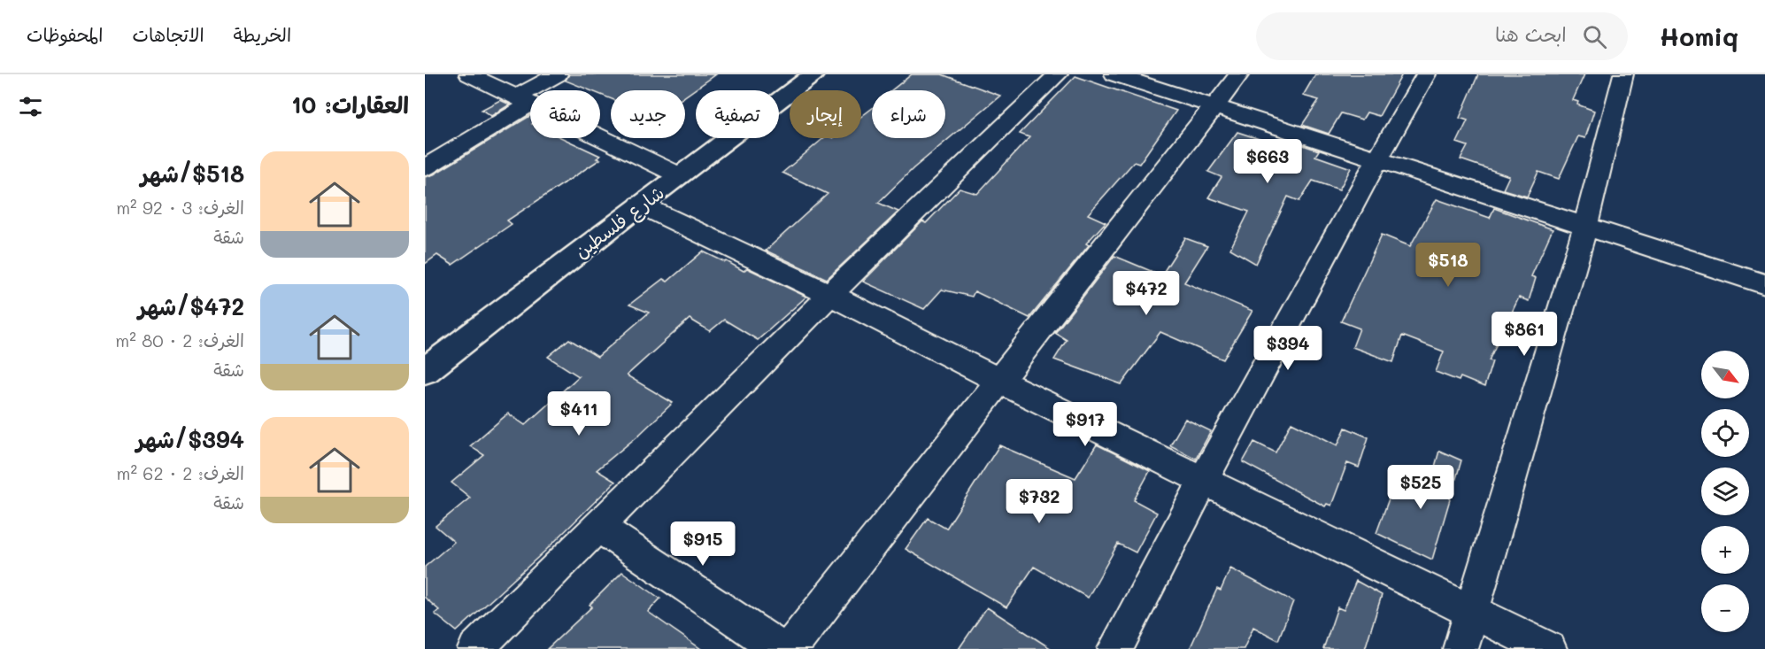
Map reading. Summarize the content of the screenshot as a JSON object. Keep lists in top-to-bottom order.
{
  "streets": {
    "street": ["شارع فلسطين"]
  },
  "north": "bottom right",
  "page": {
    "header": "Homiq",
    "search": "ابحث هنا",
    "nav": ["الخريطة", "الاتجاهات", "المحفوظات"],
    "heading": "العقارات: 10",
    "chip": [
      "شراء",
      "إيجار",
      "تصفية",
      "جديد",
      "شقة"
    ],
    "list": [
      {
        "name": "$518/شهر",
        "note": "الغرف: 3 · 92 m² · شقة"
      },
      {
        "name": "$472/شهر",
        "note": "الغرف: 2 · 80 m² · شقة"
      },
      {
        "name": "$394/شهر",
        "note": "الغرف: 2 · 62 m² · شقة"
      }
    ],
    "price": [
      "$663",
      "$518",
      "$472",
      "$861",
      "$394",
      "$411",
      "$917",
      "$525",
      "$732",
      "$915"
    ],
    "map_buttons": ["+", "−"]
  }
}
